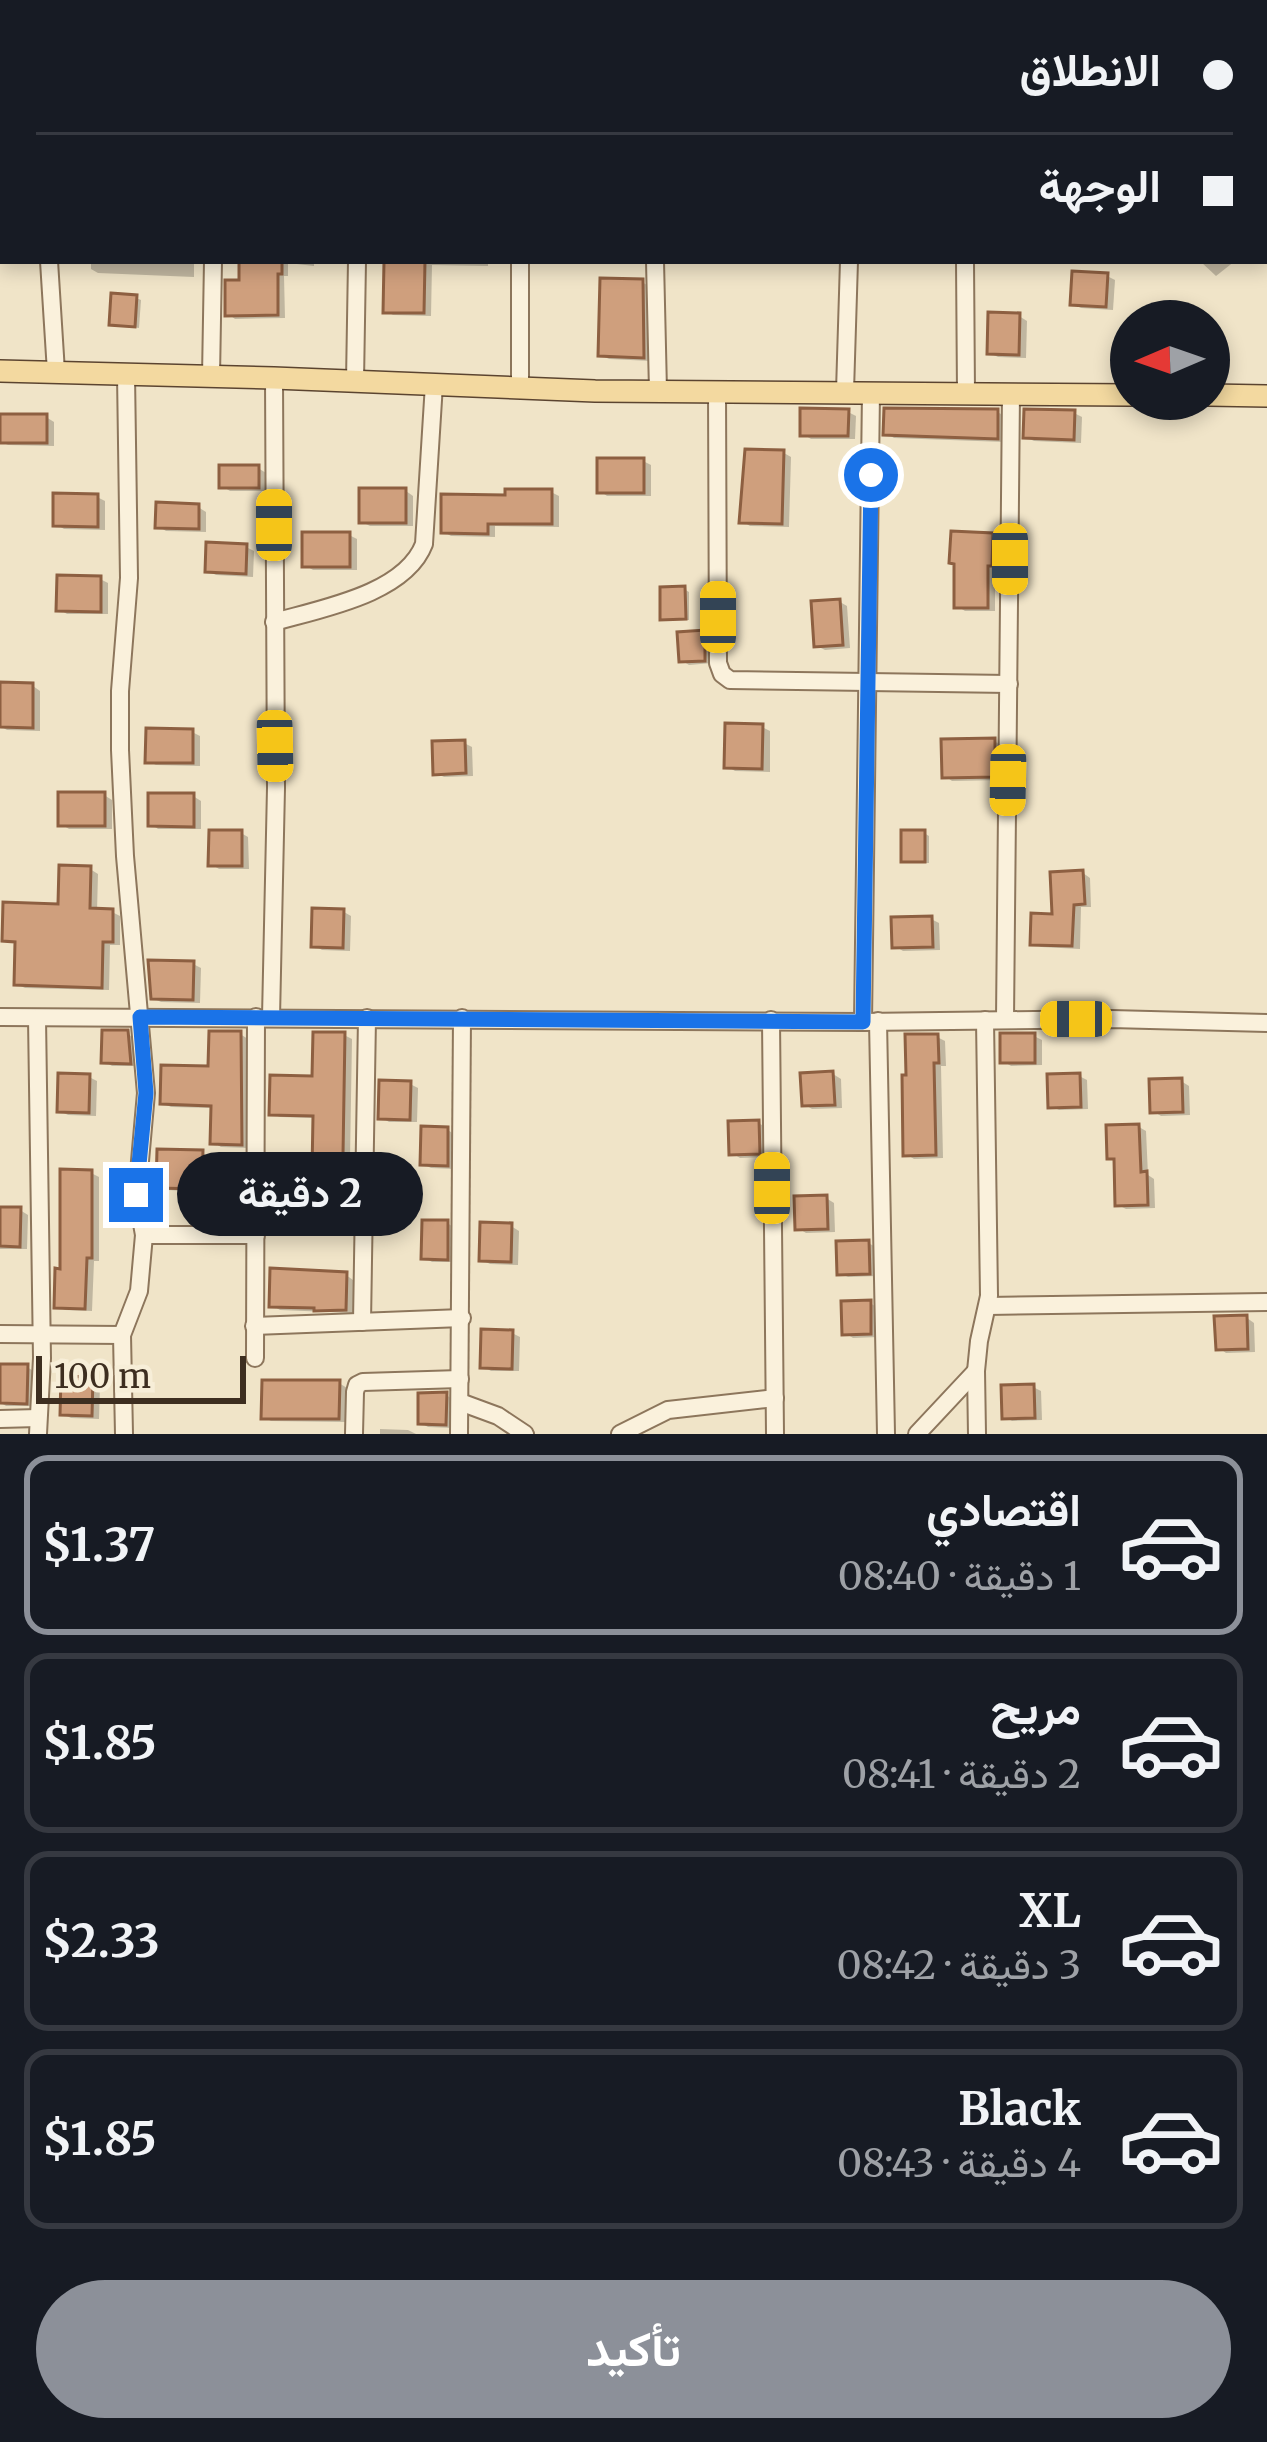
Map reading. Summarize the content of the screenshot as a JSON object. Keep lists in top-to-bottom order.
{
  "scale_bar": "100 m",
  "north": "left",
  "page": {
    "banner": ["الانطلاق", "الوجهة"],
    "bubble": "2 دقيقة",
    "scale": "100 m",
    "list": [
      {
        "name": "اقتصادي",
        "note": "1 دقيقة · 08:40",
        "value": "$1.37"
      },
      {
        "name": "مريح",
        "note": "2 دقيقة · 08:41",
        "value": "$1.85"
      },
      {
        "name": "XL",
        "note": "3 دقيقة · 08:42",
        "value": "$2.33"
      },
      {
        "name": "Black",
        "note": "4 دقيقة · 08:43",
        "value": "$1.85"
      }
    ],
    "buttons": "تأكيد"
  }
}
